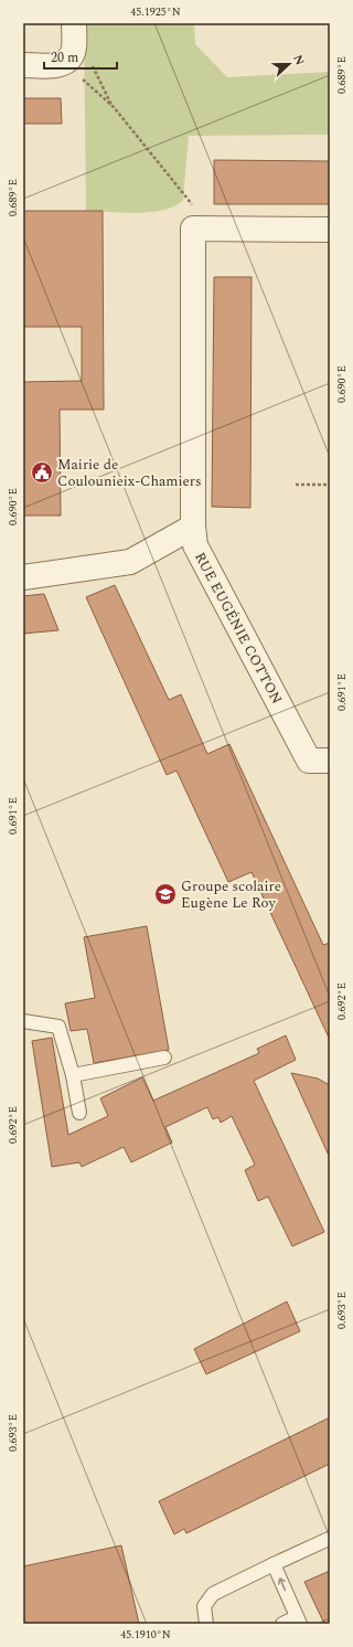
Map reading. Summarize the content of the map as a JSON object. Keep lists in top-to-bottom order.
{
  "streets": {
    "street": ["RUE EUGÉNIE COTTON"]
  },
  "places": {
    "public building": ["Mairie de Coulounieix-Chamiers"],
    "school or university": ["Groupe scolaire Eugène Le Roy"]
  },
  "scale_bar": "20 m",
  "north": "right",
  "coordinates": [
    "45.1925°N",
    "0.689°E",
    "0.690°E",
    "0.691°E",
    "0.692°E",
    "0.693°E",
    "45.1910°N"
  ]
}
